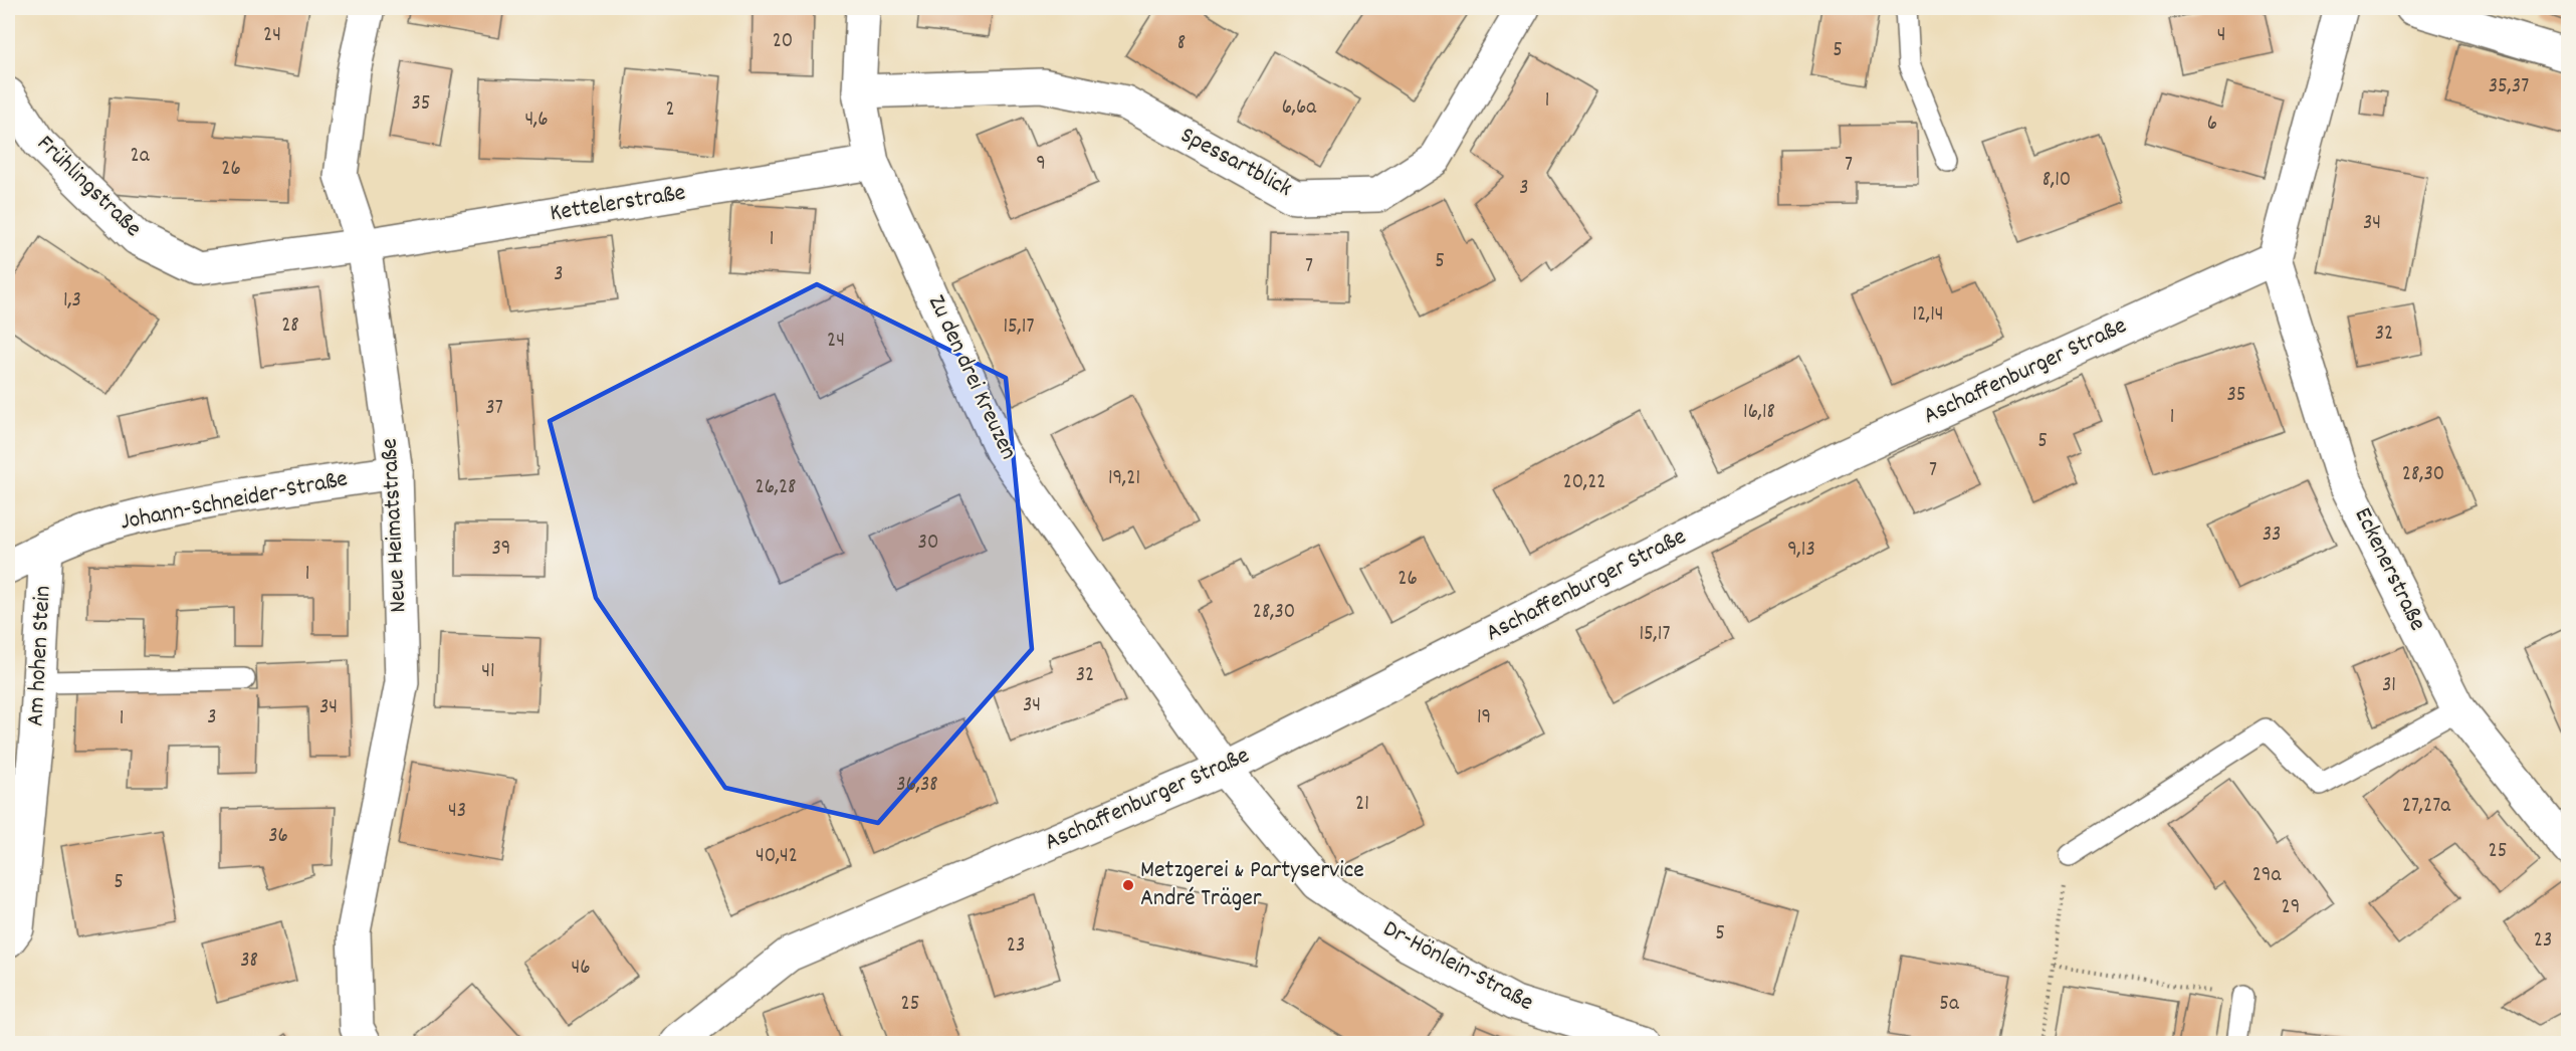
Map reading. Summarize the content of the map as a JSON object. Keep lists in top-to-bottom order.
{
  "streets": {
    "street": [
      "Spessartblick",
      "Frühlingstraße",
      "Kettelerstraße",
      "Aschaffenburger Straße",
      "Zu den drei Kreuzen",
      "Johann-Schneider-Straße",
      "Neue Heimatstraße",
      "Eckenerstraße",
      "Am hohen Stein",
      "Dr-Hönlein-Straße"
    ]
  },
  "crossings": [
    ["Spessartblick", "Zu den drei Kreuzen"],
    ["Frühlingstraße", "Kettelerstraße"],
    ["Frühlingstraße", "Neue Heimatstraße"],
    ["Kettelerstraße", "Zu den drei Kreuzen"],
    ["Kettelerstraße", "Neue Heimatstraße"],
    ["Aschaffenburger Straße", "Zu den drei Kreuzen"],
    ["Aschaffenburger Straße", "Eckenerstraße"],
    ["Aschaffenburger Straße", "Dr-Hönlein-Straße"],
    ["Zu den drei Kreuzen", "Dr-Hönlein-Straße"],
    ["Johann-Schneider-Straße", "Neue Heimatstraße"],
    ["Johann-Schneider-Straße", "Am hohen Stein"]
  ],
  "places": ["Metzgerei & Partyservice André Träger"],
  "house_numbers": [
    "24",
    "4",
    "20",
    "8",
    "5",
    "35,37",
    "1",
    "35",
    "6,6a",
    "2",
    "4,6",
    "6",
    "2a",
    "9",
    "7",
    "26",
    "8,10",
    "3",
    "34",
    "1",
    "5",
    "7",
    "3",
    "1,3",
    "12,14",
    "28",
    "15,17",
    "32",
    "24",
    "35",
    "37",
    "16,18",
    "1",
    "5",
    "7",
    "28,30",
    "19,21",
    "20,22",
    "26,28",
    "33",
    "30",
    "39",
    "9,13",
    "1",
    "26",
    "28,30",
    "15,17",
    "41",
    "32",
    "31",
    "34",
    "34",
    "3",
    "19",
    "1",
    "36,38",
    "21",
    "27,27a",
    "43",
    "36",
    "25",
    "40,42",
    "29a",
    "5",
    "29",
    "5",
    "23",
    "23",
    "38",
    "46",
    "25",
    "5a"
  ]
}
